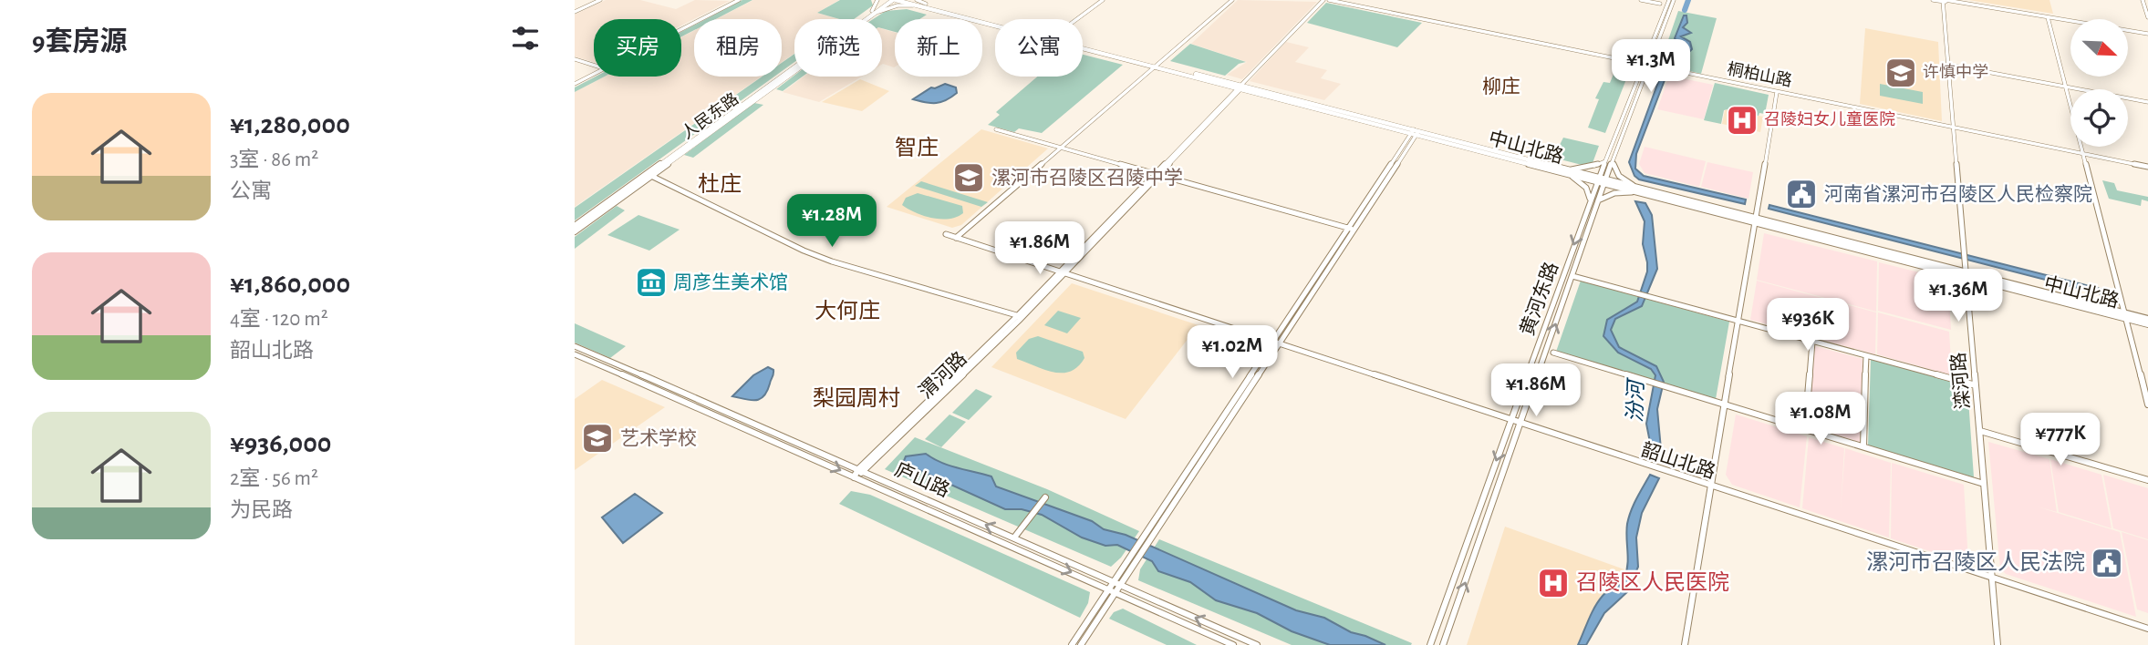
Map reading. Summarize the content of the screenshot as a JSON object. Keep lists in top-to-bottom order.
{
  "streets": {
    "main road": ["人民东路", "中山北路"],
    "street": [
      "桐柏山路",
      "黄河东路",
      "渭河路",
      "滦河路",
      "韶山北路",
      "庐山路"
    ]
  },
  "crossings": [
    ["桐柏山路", "黄河东路"],
    ["桐柏山路", "滦河路"],
    ["人民东路", "中山北路"],
    ["中山北路", "黄河东路"],
    ["中山北路", "渭河路"],
    ["中山北路", "滦河路"],
    ["黄河东路", "韶山北路"],
    ["渭河路", "韶山北路"],
    ["渭河路", "庐山路"],
    ["滦河路", "韶山北路"]
  ],
  "districts": [
    "柳庄",
    "智庄",
    "杜庄",
    "大何庄",
    "梨园周村"
  ],
  "water": ["汾河"],
  "places": {
    "school or university": ["许慎中学", "漯河市召陵区召陵中学", "艺术学校"],
    "hospital": ["召陵妇女儿童医院", "召陵区人民医院"],
    "public building": ["河南省漯河市召陵区人民检察院", "漯河市召陵区人民法院"],
    "museum": ["周彦生美术馆"]
  },
  "north": "bottom right",
  "page": {
    "heading": "9套房源",
    "chip": [
      "买房",
      "租房",
      "筛选",
      "新上",
      "公寓"
    ],
    "price": [
      "¥1.3M",
      "¥1.28M",
      "¥1.86M",
      "¥1.36M",
      "¥936K",
      "¥1.02M",
      "¥1.86M",
      "¥1.08M",
      "¥777K"
    ],
    "list": [
      {
        "name": "¥1,280,000",
        "note": "3室 · 86 m² · 公寓"
      },
      {
        "name": "¥1,860,000",
        "note": "4室 · 120 m² · 韶山北路"
      },
      {
        "name": "¥936,000",
        "note": "2室 · 56 m² · 为民路"
      }
    ]
  }
}
